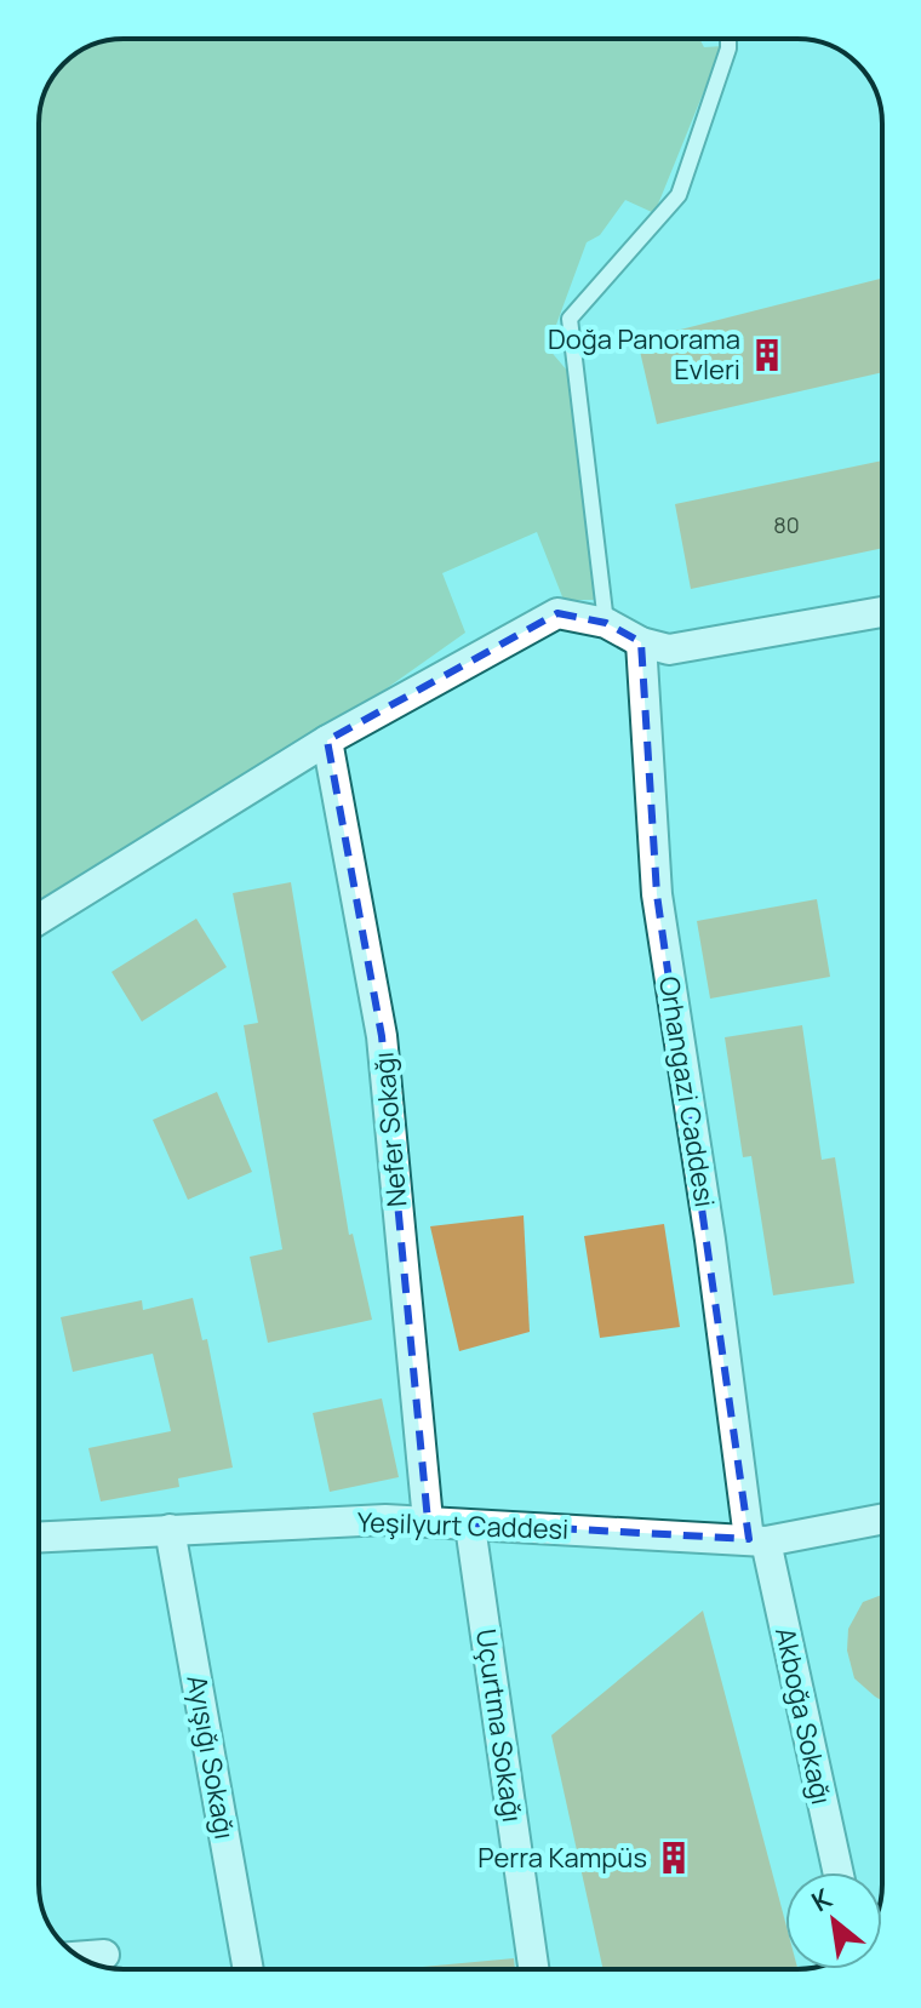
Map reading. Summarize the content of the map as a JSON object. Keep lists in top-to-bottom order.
{
  "streets": {
    "street": [
      "Orhangazi Caddesi",
      "Nefer Sokağı",
      "Yeşilyurt Caddesi",
      "Akboğa Sokağı",
      "Uçurtma Sokağı",
      "Ayışığı Sokağı"
    ]
  },
  "crossings": [
    ["Orhangazi Caddesi", "Yeşilyurt Caddesi"],
    ["Orhangazi Caddesi", "Akboğa Sokağı"],
    ["Nefer Sokağı", "Yeşilyurt Caddesi"],
    ["Yeşilyurt Caddesi", "Akboğa Sokağı"],
    ["Yeşilyurt Caddesi", "Uçurtma Sokağı"],
    ["Yeşilyurt Caddesi", "Ayışığı Sokağı"]
  ],
  "places": {
    "building": ["Doğa Panorama Evleri", "Perra Kampüs"]
  },
  "house_numbers": ["80"],
  "north": "top left"
}
